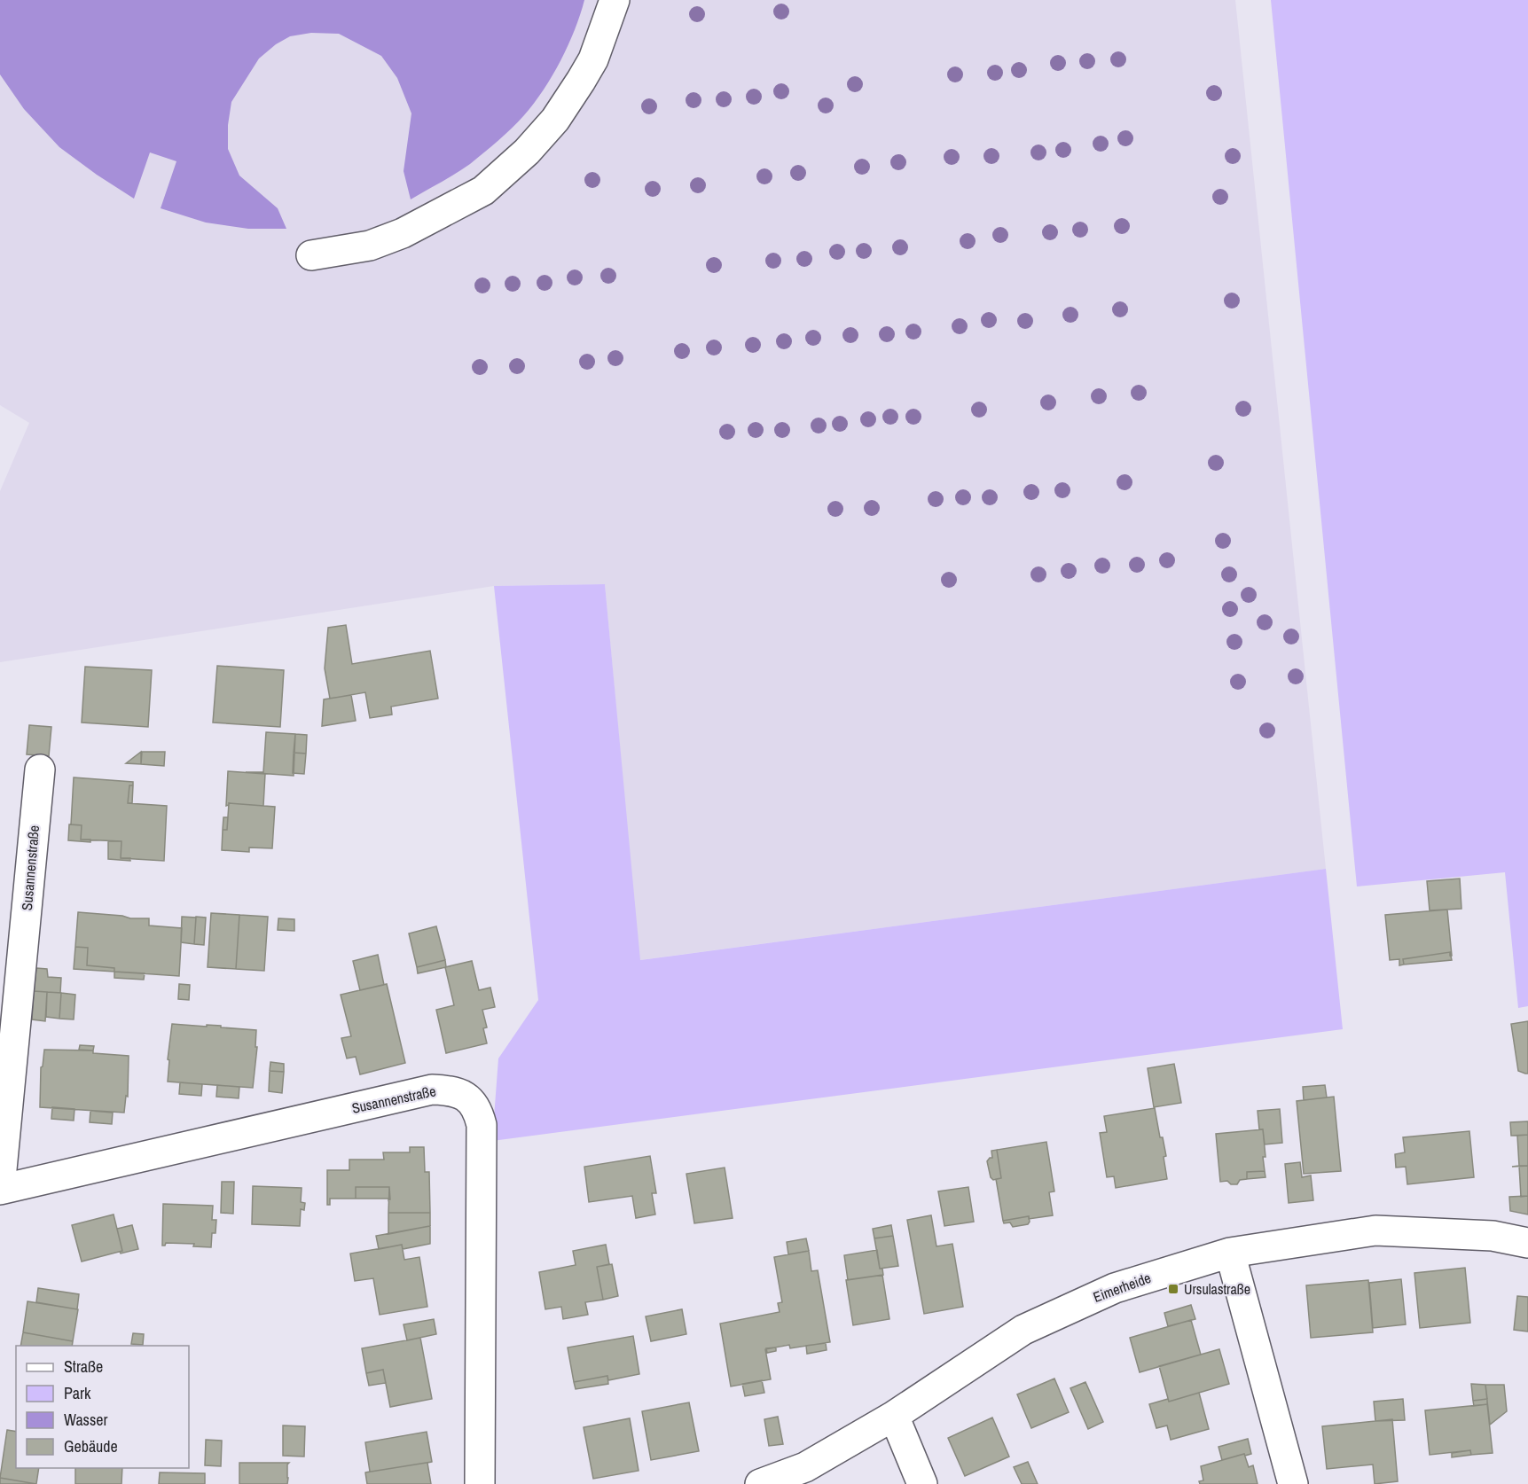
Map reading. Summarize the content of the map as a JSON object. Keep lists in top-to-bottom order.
{
  "streets": {
    "street": ["Susannenstraße", "Eimerheide"]
  },
  "places": {
    "transit": ["Ursulastraße"]
  },
  "legend": [
    "Straße",
    "Park",
    "Wasser",
    "Gebäude"
  ]
}
